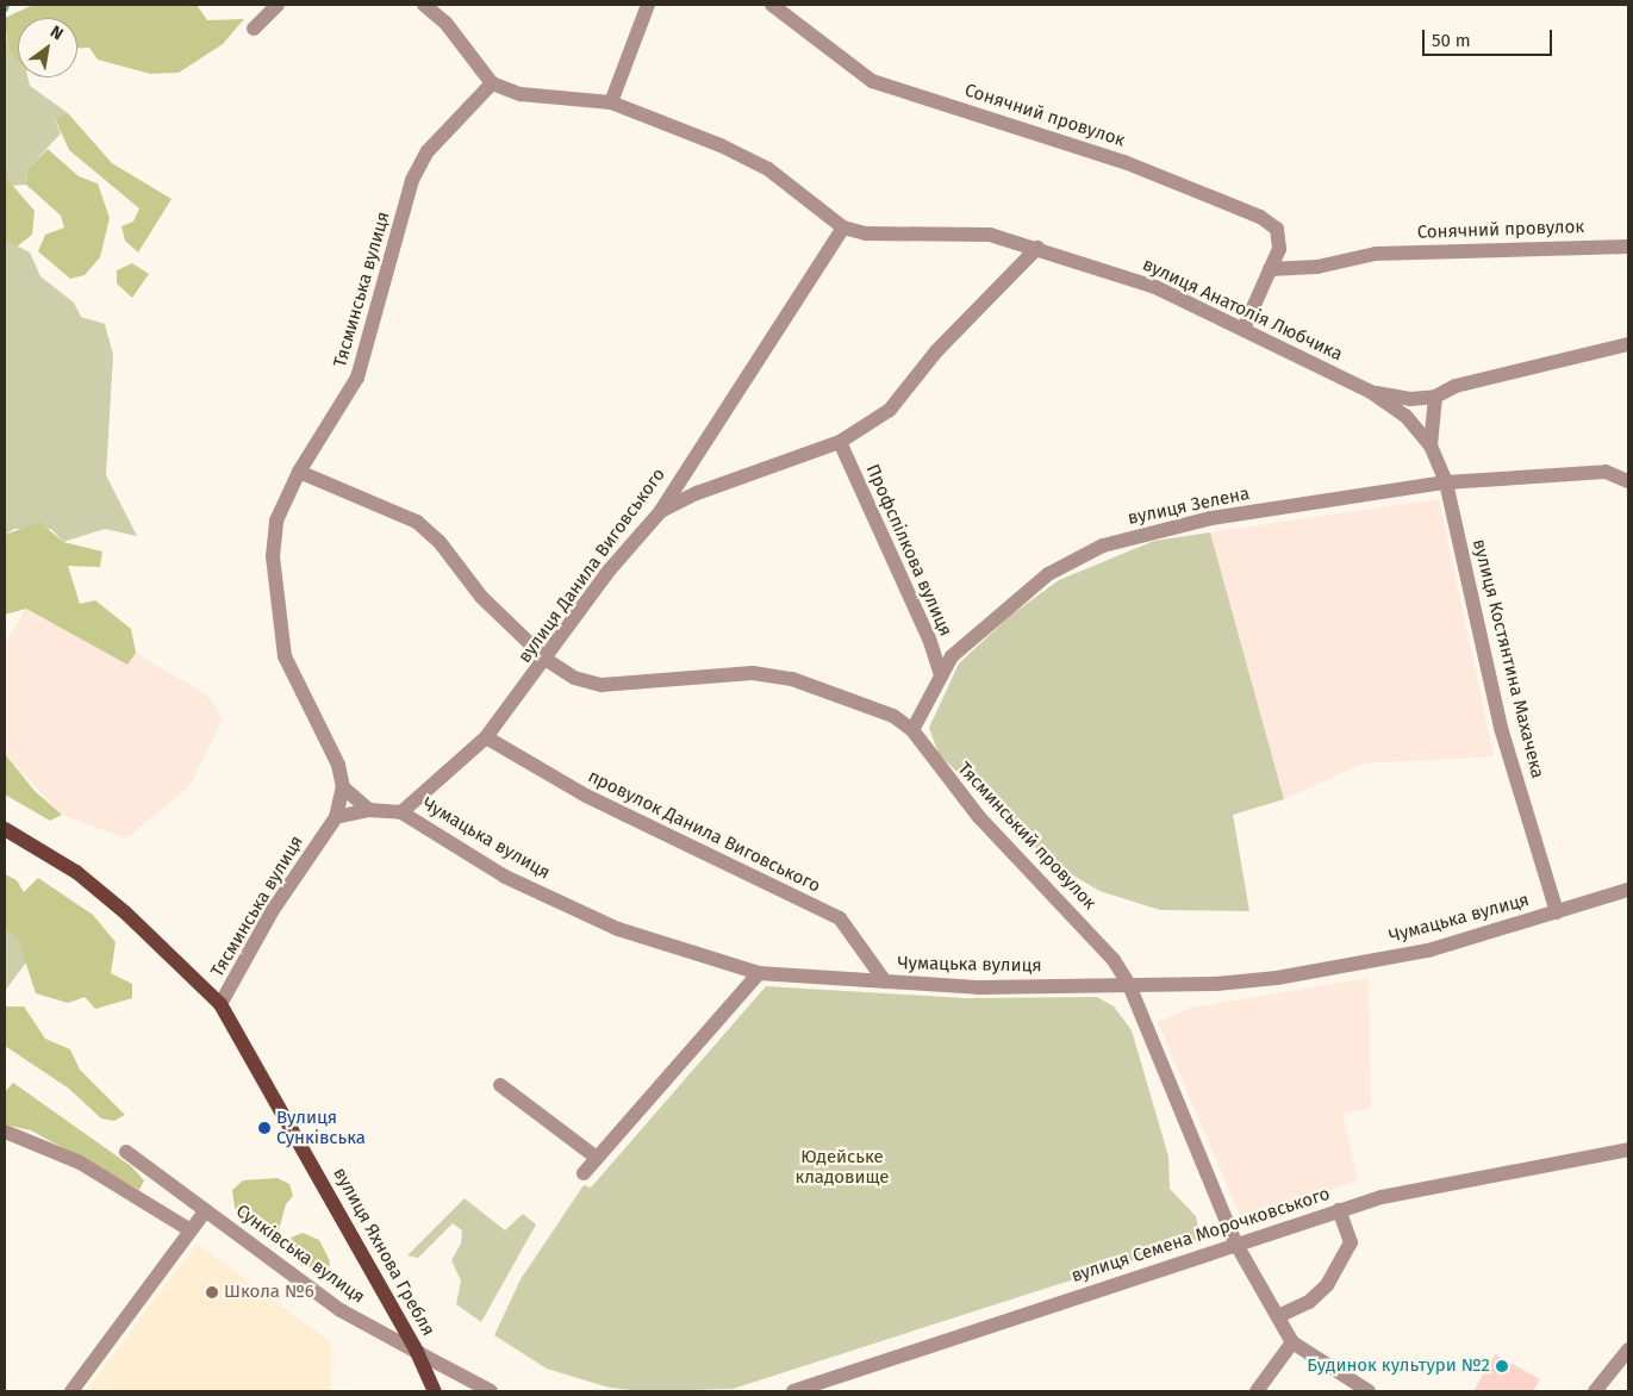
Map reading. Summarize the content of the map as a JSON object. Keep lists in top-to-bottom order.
{
  "streets": {
    "main road": ["вулиця Яхнова Гребля"],
    "street": [
      "Сонячний провулок",
      "Тясминська вулиця",
      "вулиця Анатолія Любчика",
      "вулиця Зелена",
      "Профспілкова вулиця",
      "вулиця Данила Виговського",
      "вулиця Костянтина Махачека",
      "провулок Данила Виговського",
      "Тясминський провулок",
      "Чумацька вулиця",
      "вулиця Семена Морочковського",
      "Сунківська вулиця"
    ]
  },
  "crossings": [
    ["Сонячний провулок", "вулиця Анатолія Любчика"],
    ["Тясминська вулиця", "вулиця Анатолія Любчика"],
    ["Тясминська вулиця", "Тясминський провулок"],
    ["Тясминська вулиця", "Чумацька вулиця"],
    ["Тясминська вулиця", "вулиця Яхнова Гребля"],
    ["вулиця Анатолія Любчика", "вулиця Зелена"],
    ["вулиця Анатолія Любчика", "вулиця Данила Виговського"],
    ["вулиця Анатолія Любчика", "вулиця Костянтина Махачека"],
    ["вулиця Зелена", "Профспілкова вулиця"],
    ["вулиця Зелена", "вулиця Костянтина Махачека"],
    ["вулиця Зелена", "Тясминський провулок"],
    ["вулиця Данила Виговського", "провулок Данила Виговського"],
    ["вулиця Данила Виговського", "Тясминський провулок"],
    ["вулиця Данила Виговського", "Чумацька вулиця"],
    ["вулиця Костянтина Махачека", "Чумацька вулиця"],
    ["провулок Данила Виговського", "Чумацька вулиця"],
    ["Тясминський провулок", "Чумацька вулиця"],
    ["Тясминський провулок", "вулиця Семена Морочковського"],
    ["вулиця Яхнова Гребля", "Сунківська вулиця"]
  ],
  "parks": ["Юдейське кладовище"],
  "places": ["Вулиця Сунківська", "Школа №6", "Будинок культури №2"],
  "scale_bar": "50 m",
  "north": "top right"
}
